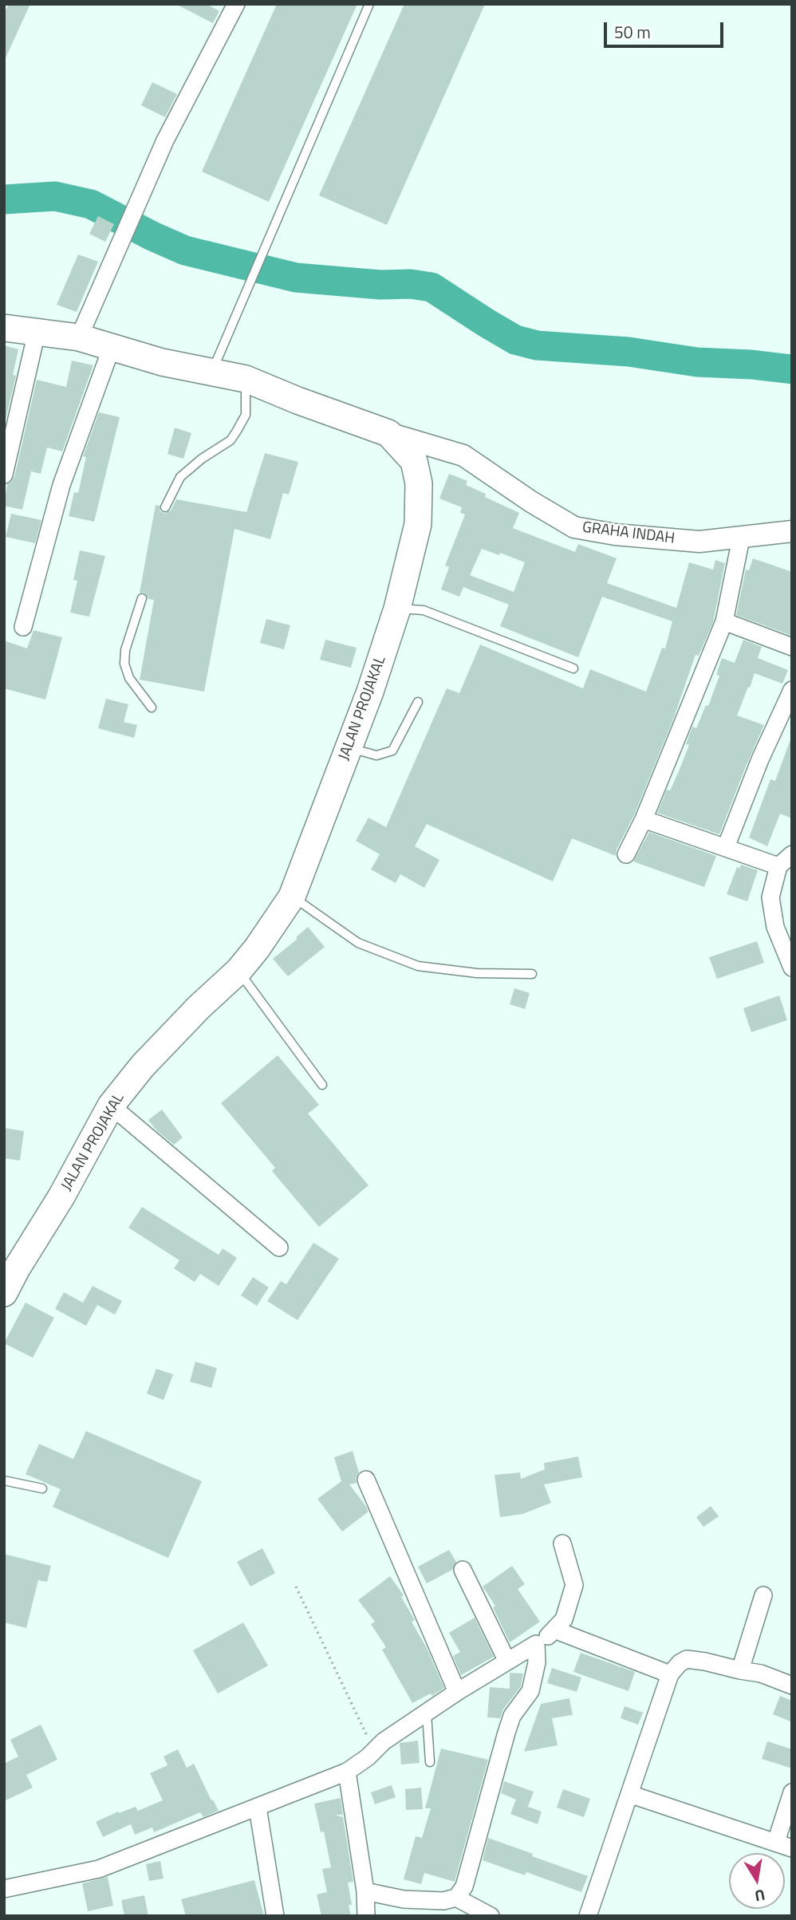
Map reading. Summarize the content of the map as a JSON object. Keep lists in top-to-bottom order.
{
  "streets": {
    "main road": ["JALAN PROJAKAL"],
    "street": ["GRAHA INDAH"]
  },
  "crossings": [
    ["GRAHA INDAH", "JALAN PROJAKAL"]
  ],
  "scale_bar": "50 m",
  "north": "bottom"
}
